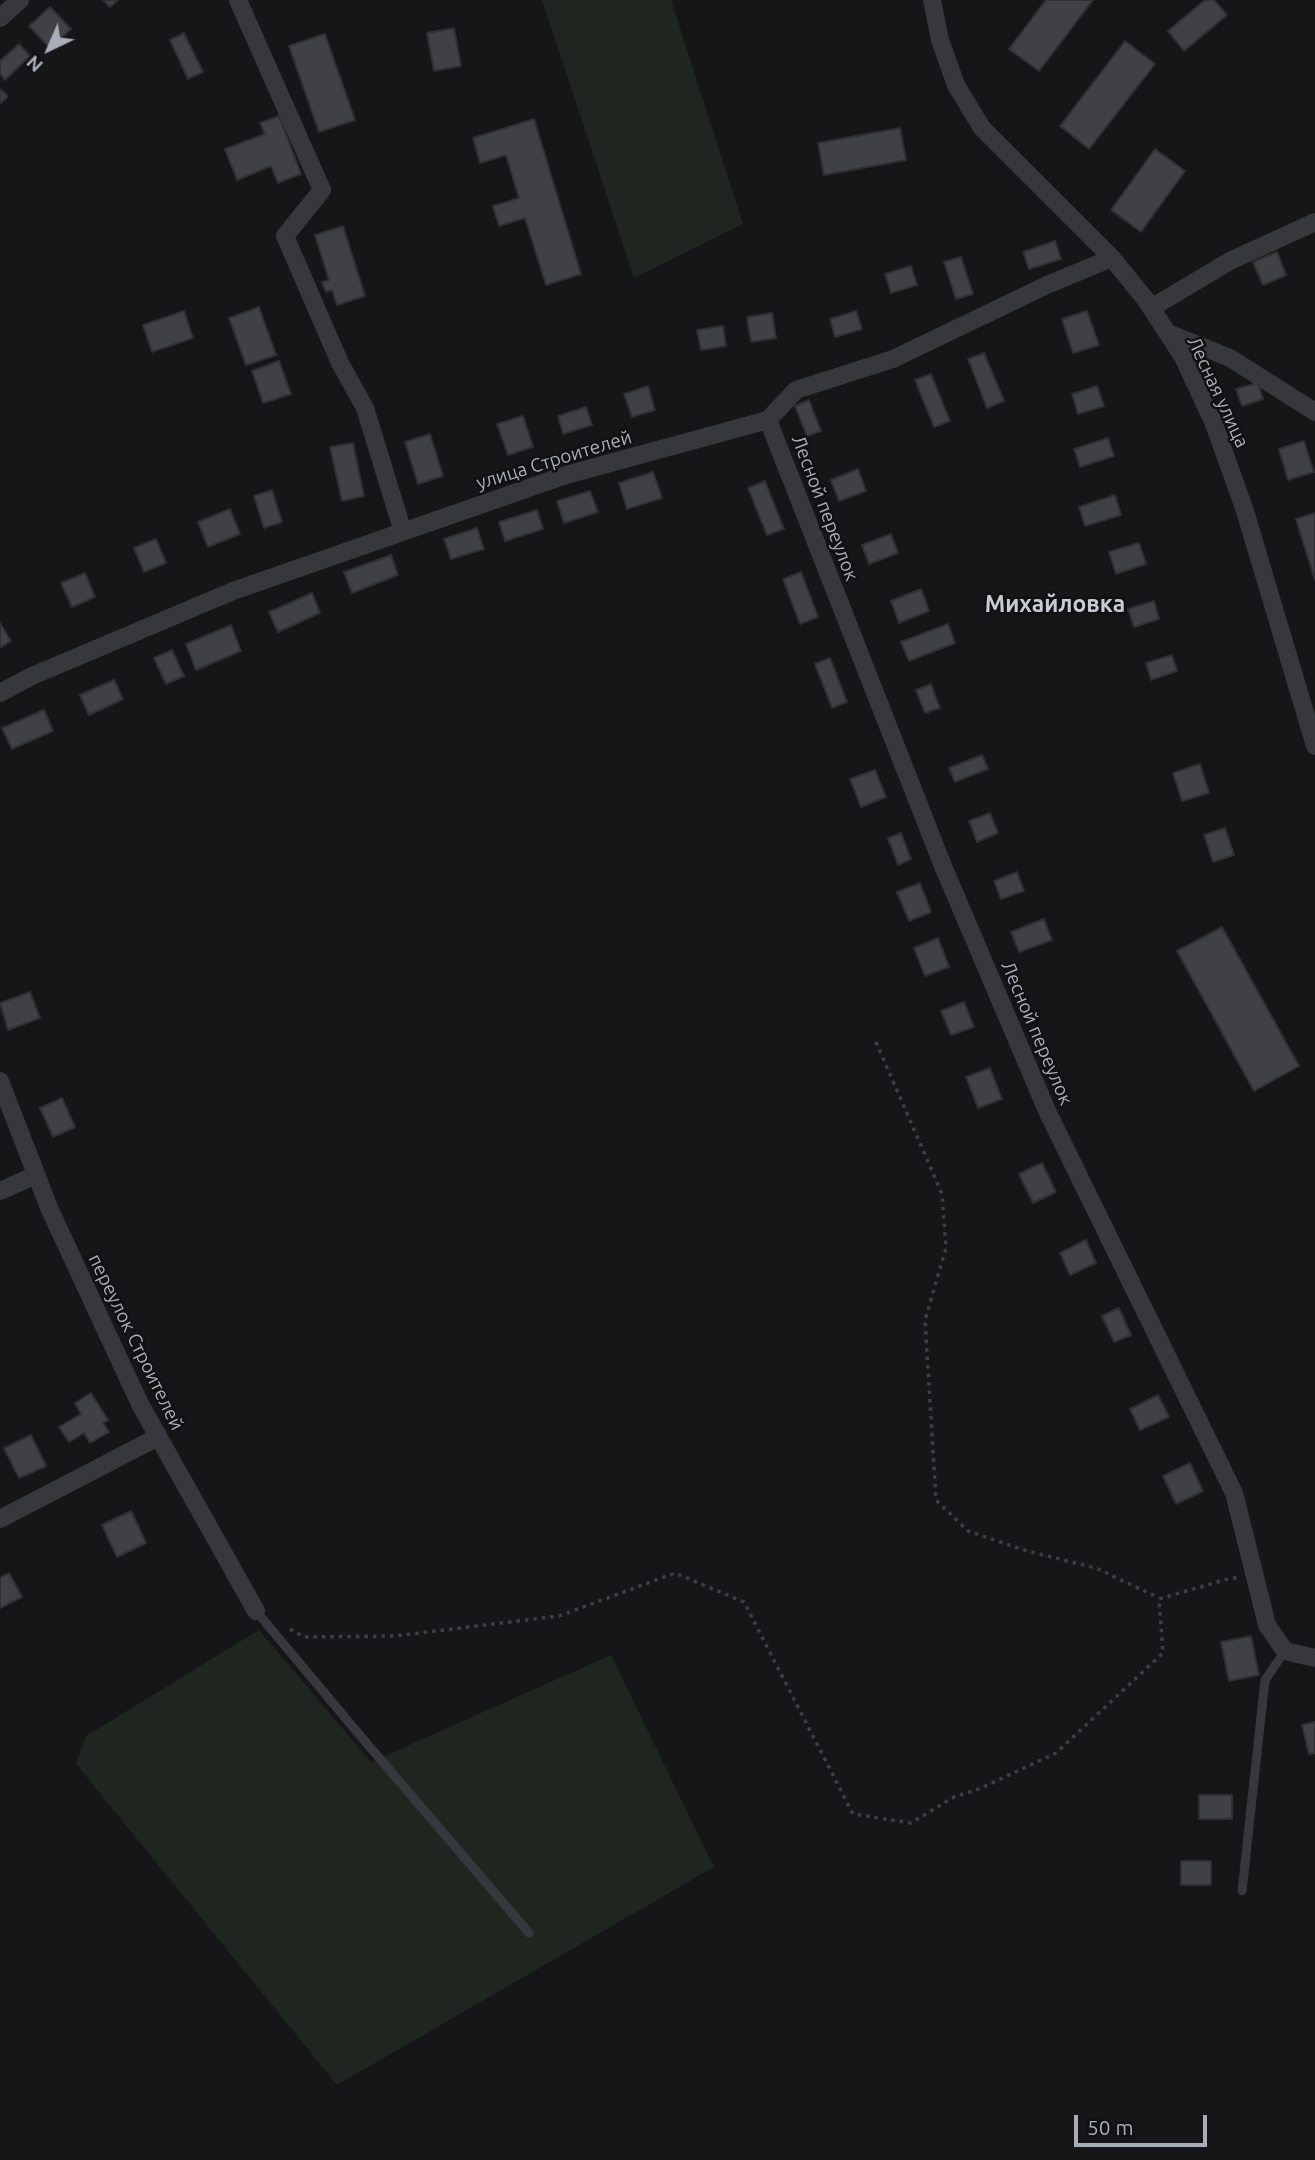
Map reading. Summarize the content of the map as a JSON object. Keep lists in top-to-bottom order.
{
  "streets": {
    "street": [
      "Лесная улица",
      "улица Строителей",
      "Лесной переулок",
      "переулок Строителей"
    ]
  },
  "crossings": [
    ["улица Строителей", "Лесной переулок"]
  ],
  "districts": ["Михайловка"],
  "scale_bar": "50 m",
  "north": "bottom left"
}
